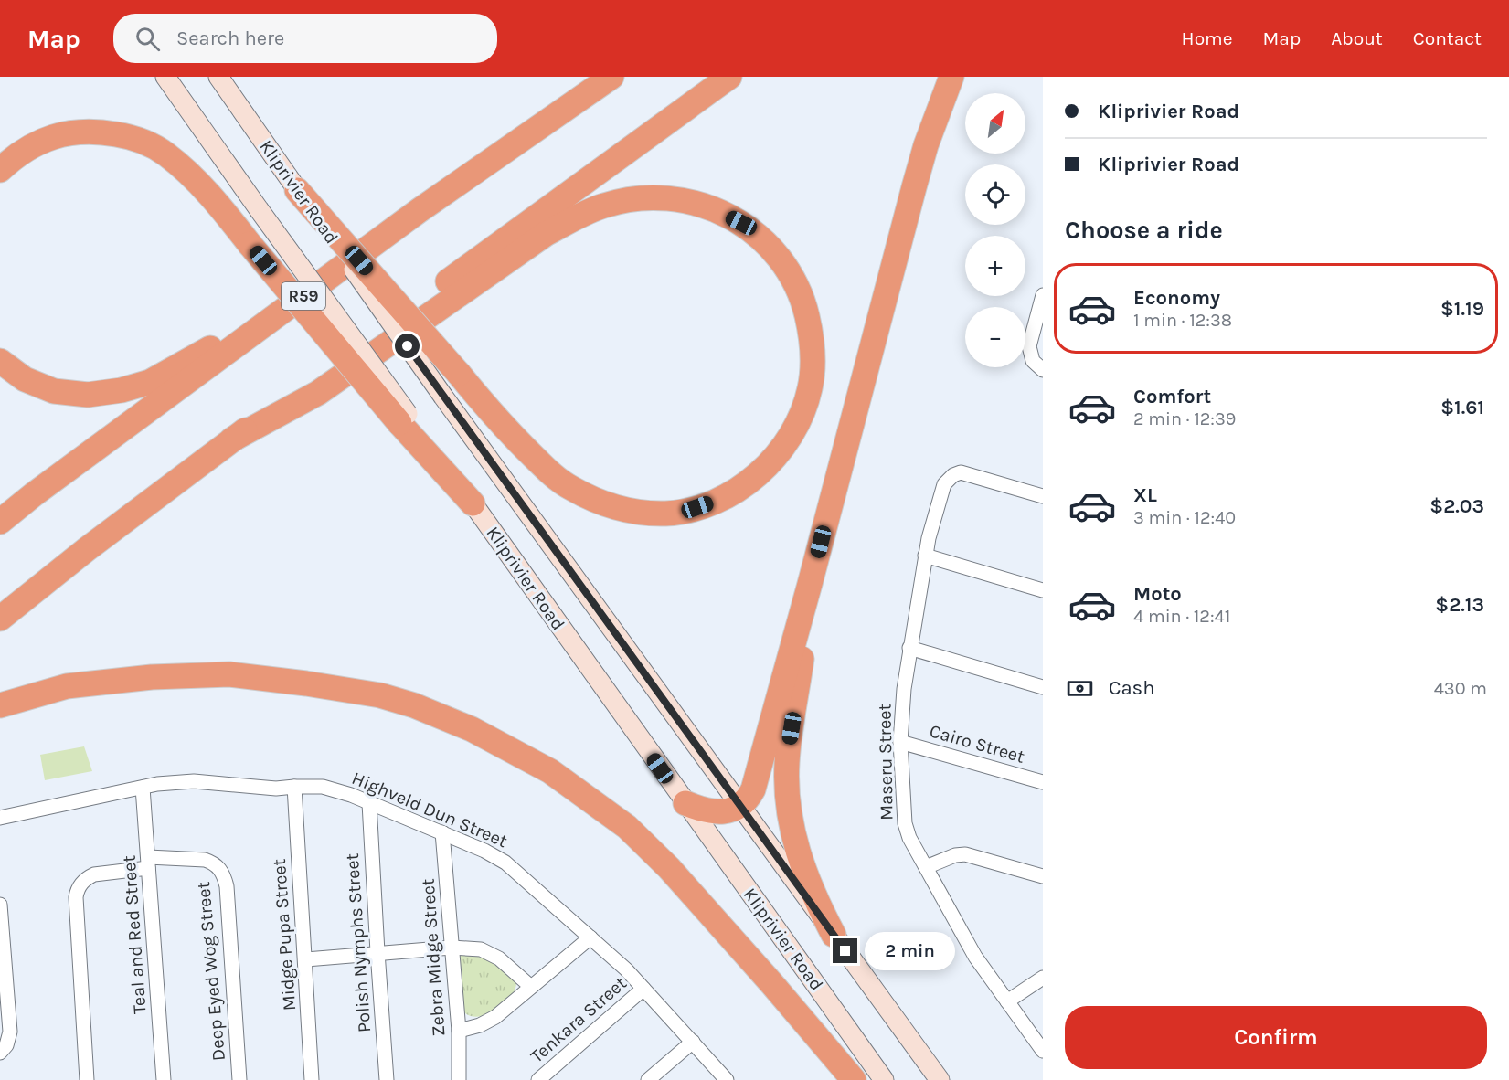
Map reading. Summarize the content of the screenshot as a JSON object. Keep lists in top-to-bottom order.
{
  "streets": {
    "highway": ["R59"],
    "main road": ["Kliprivier Road"],
    "street": [
      "Cairo Street",
      "Maseru Street",
      "Highveld Dun Street",
      "Teal and Red Street",
      "Midge Pupa Street",
      "Polish Nymphs Street",
      "Zebra Midge Street",
      "Deep Eyed Wog Street",
      "Tenkara Street"
    ]
  },
  "crossings": [
    ["Cairo Street", "Maseru Street"],
    ["Highveld Dun Street", "Teal and Red Street"],
    ["Highveld Dun Street", "Midge Pupa Street"],
    ["Highveld Dun Street", "Polish Nymphs Street"],
    ["Highveld Dun Street", "Zebra Midge Street"],
    ["Highveld Dun Street", "Tenkara Street"],
    ["Teal and Red Street", "Deep Eyed Wog Street"]
  ],
  "north": "top right",
  "page": {
    "header": "Map",
    "search": "Search here",
    "nav": [
      "Home",
      "Map",
      "About",
      "Contact"
    ],
    "banner": ["Kliprivier Road", "Kliprivier Road"],
    "map_buttons": ["+", "−"],
    "heading": "Choose a ride",
    "list": [
      {
        "name": "Economy",
        "note": "1 min · 12:38",
        "value": "$1.19"
      },
      {
        "name": "Comfort",
        "note": "2 min · 12:39",
        "value": "$1.61"
      },
      {
        "name": "XL",
        "note": "3 min · 12:40",
        "value": "$2.03"
      },
      {
        "name": "Moto",
        "note": "4 min · 12:41",
        "value": "$2.13"
      }
    ],
    "pay": ["Cash", "430 m"],
    "bubble": "2 min",
    "buttons": "Confirm"
  }
}
